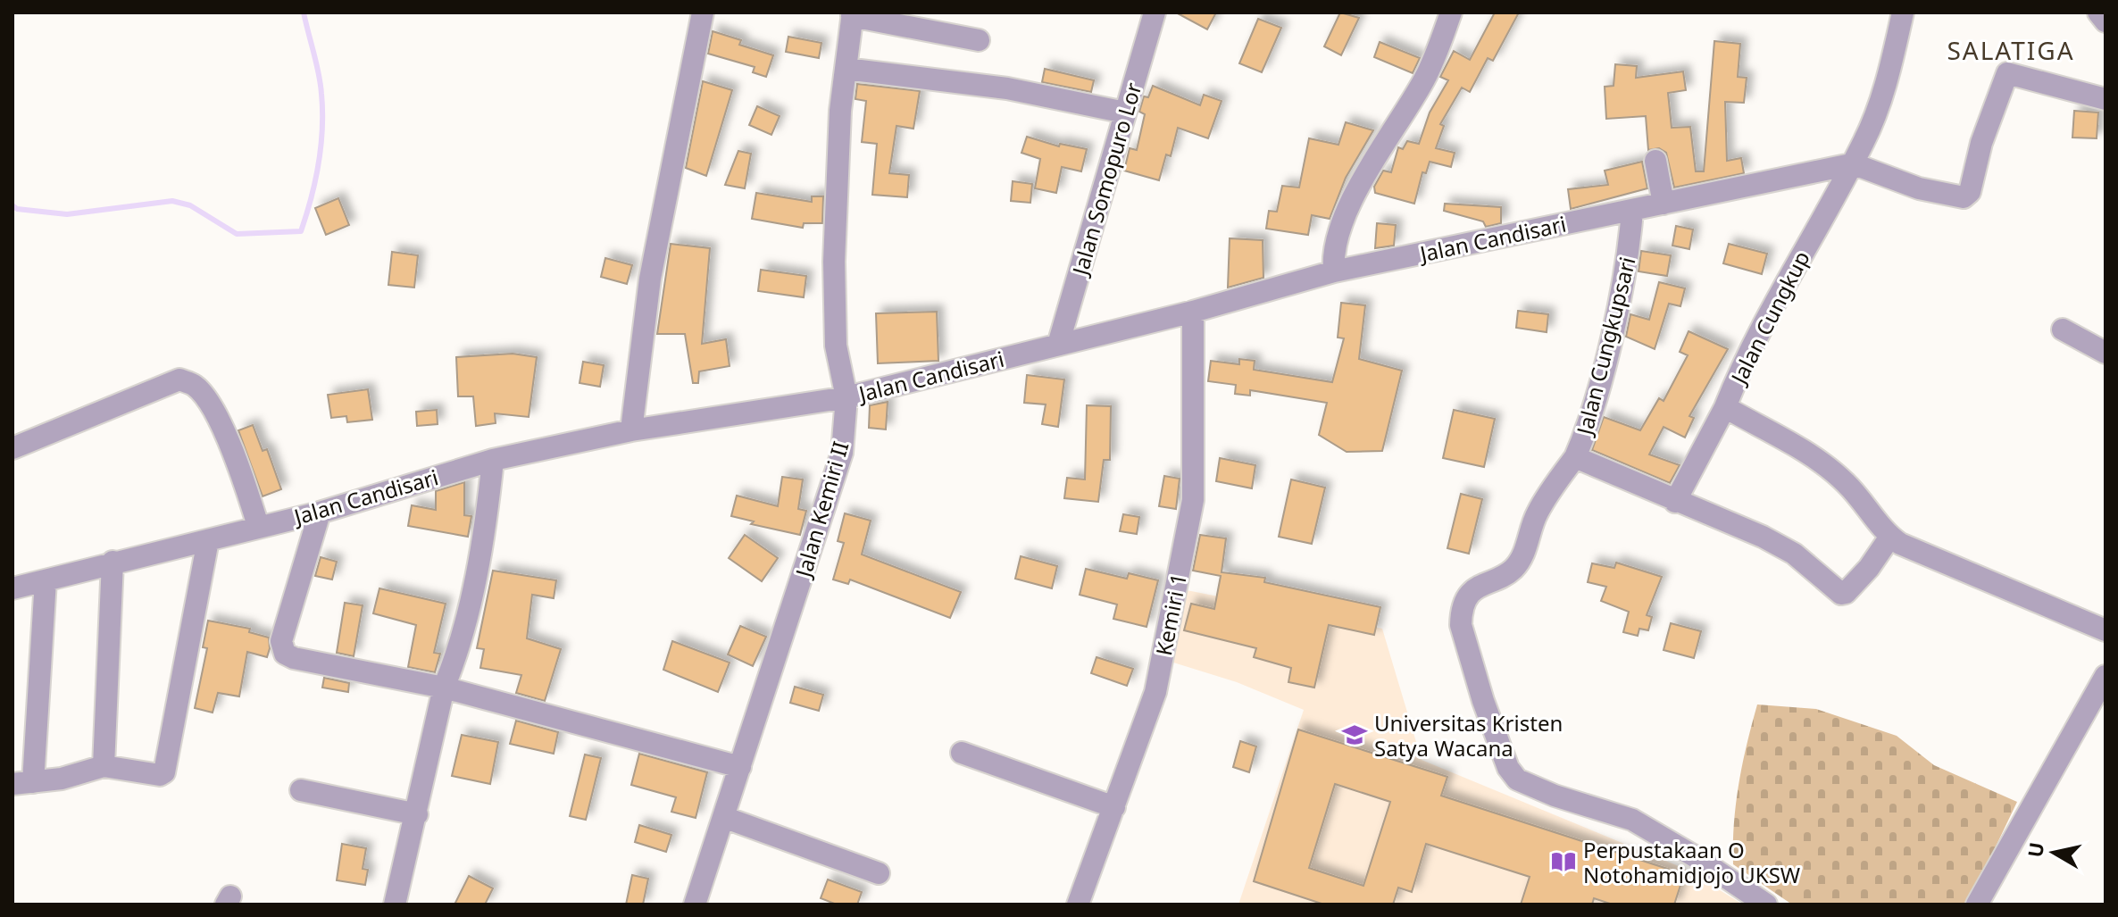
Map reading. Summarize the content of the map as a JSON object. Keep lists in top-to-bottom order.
{
  "streets": {
    "street": [
      "Jalan Somopuro Lor",
      "Jalan Candisari",
      "Jalan Cungkup",
      "Jalan Cungkupsari",
      "Jalan Kemiri II",
      "Kemiri 1"
    ]
  },
  "crossings": [
    ["Jalan Somopuro Lor", "Jalan Candisari"],
    ["Jalan Candisari", "Jalan Cungkup"],
    ["Jalan Candisari", "Jalan Cungkupsari"],
    ["Jalan Candisari", "Jalan Kemiri II"],
    ["Jalan Candisari", "Kemiri 1"],
    ["Jalan Cungkup", "Jalan Cungkupsari"]
  ],
  "districts": ["SALATIGA"],
  "places": {
    "school or university": ["Universitas Kristen Satya Wacana"],
    "library": ["Perpustakaan O Notohamidjojo UKSW"]
  },
  "north": "left"
}
